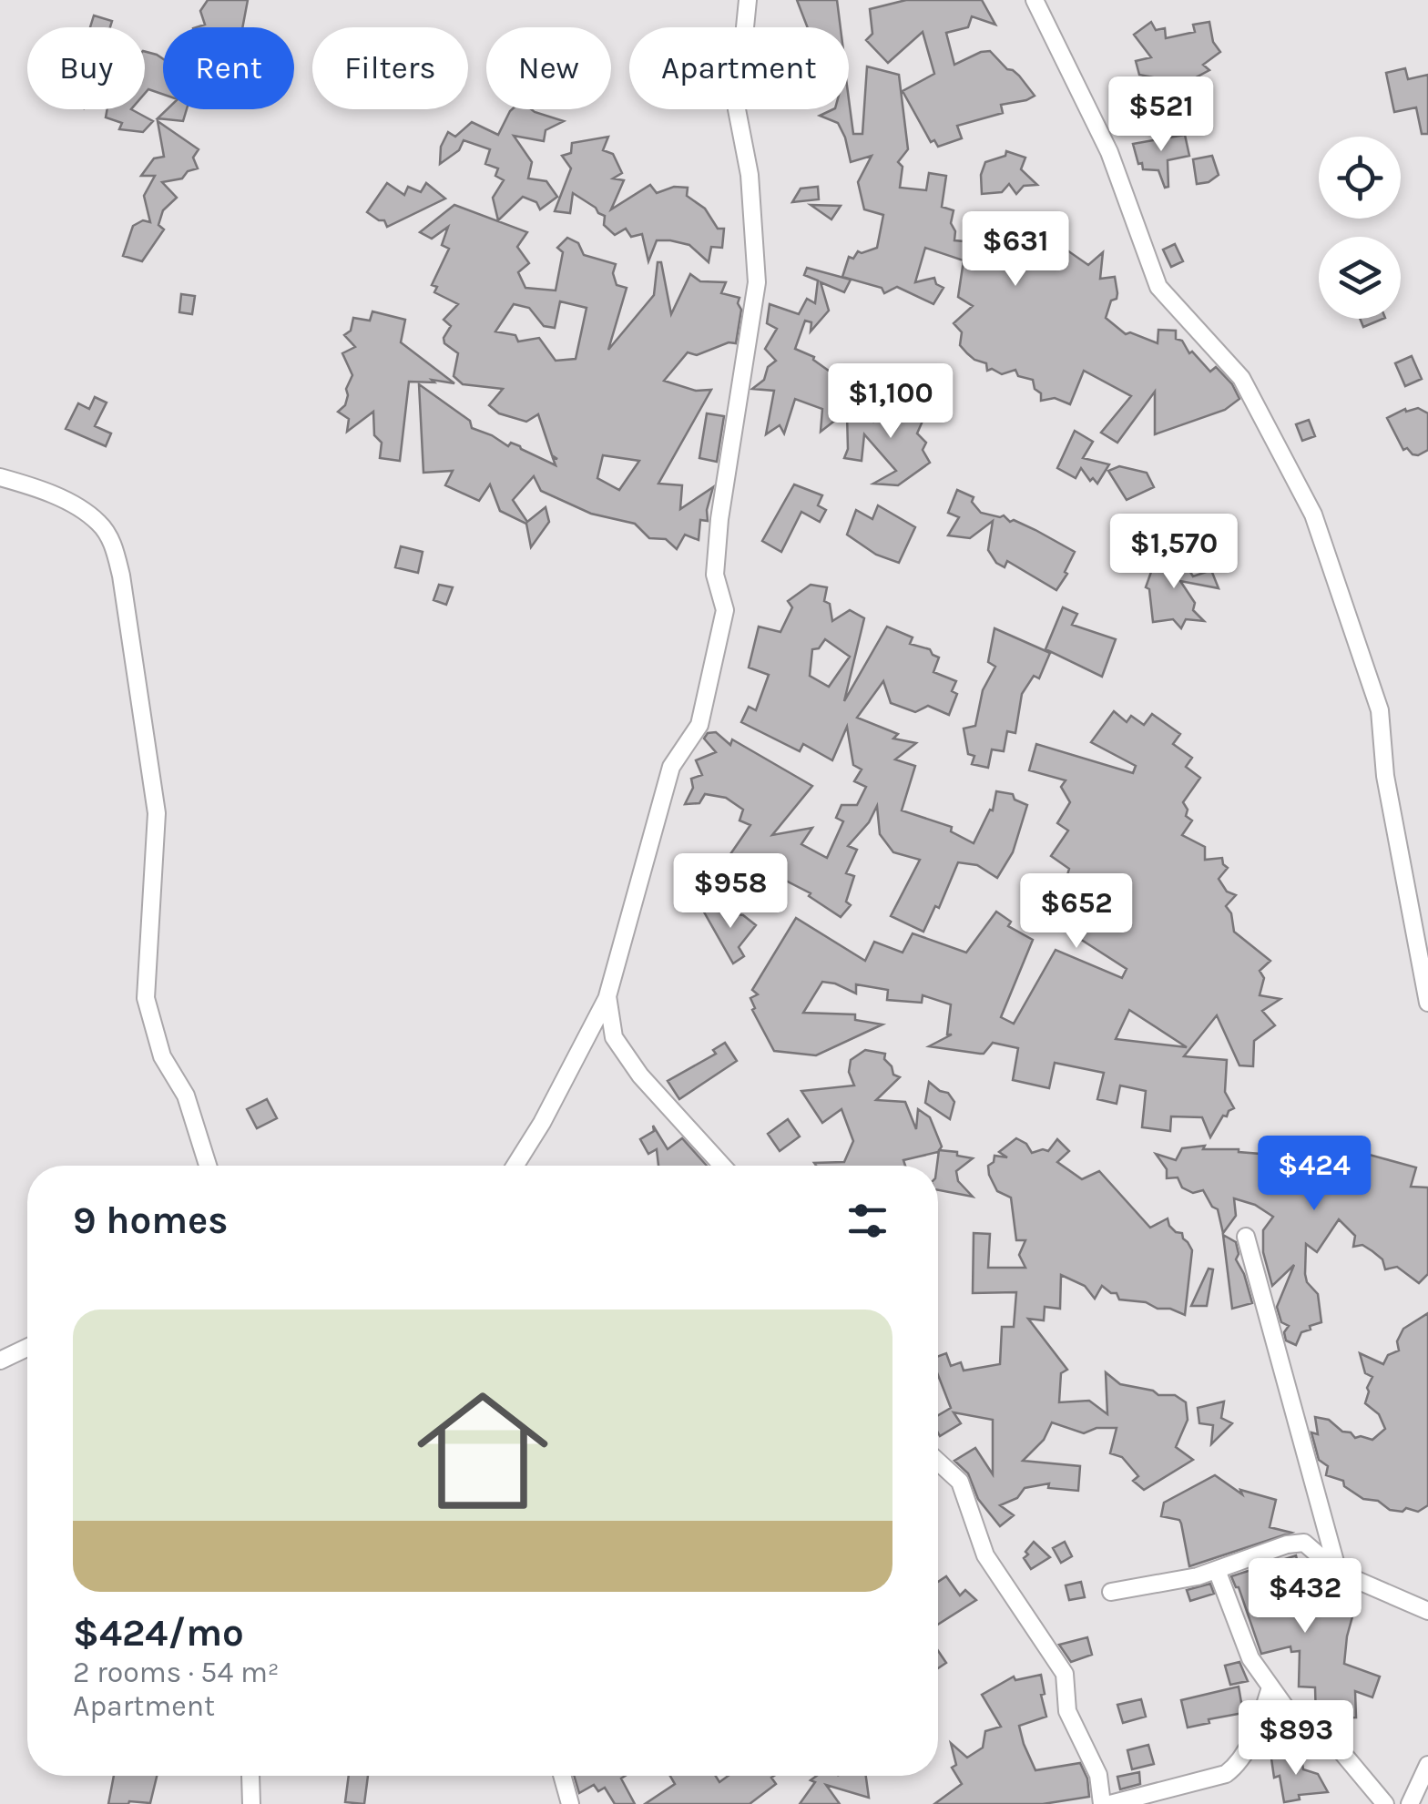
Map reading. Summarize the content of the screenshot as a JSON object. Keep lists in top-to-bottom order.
{
  "page": {
    "chip": [
      "Buy",
      "Rent",
      "Filters",
      "New",
      "Apartment"
    ],
    "price": [
      "$521",
      "$631",
      "$1,100",
      "$1,570",
      "$958",
      "$652",
      "$424",
      "$432",
      "$893"
    ],
    "heading": "9 homes",
    "list": [
      {
        "name": "$424/mo",
        "note": "2 rooms · 54 m² · Apartment"
      }
    ]
  }
}
